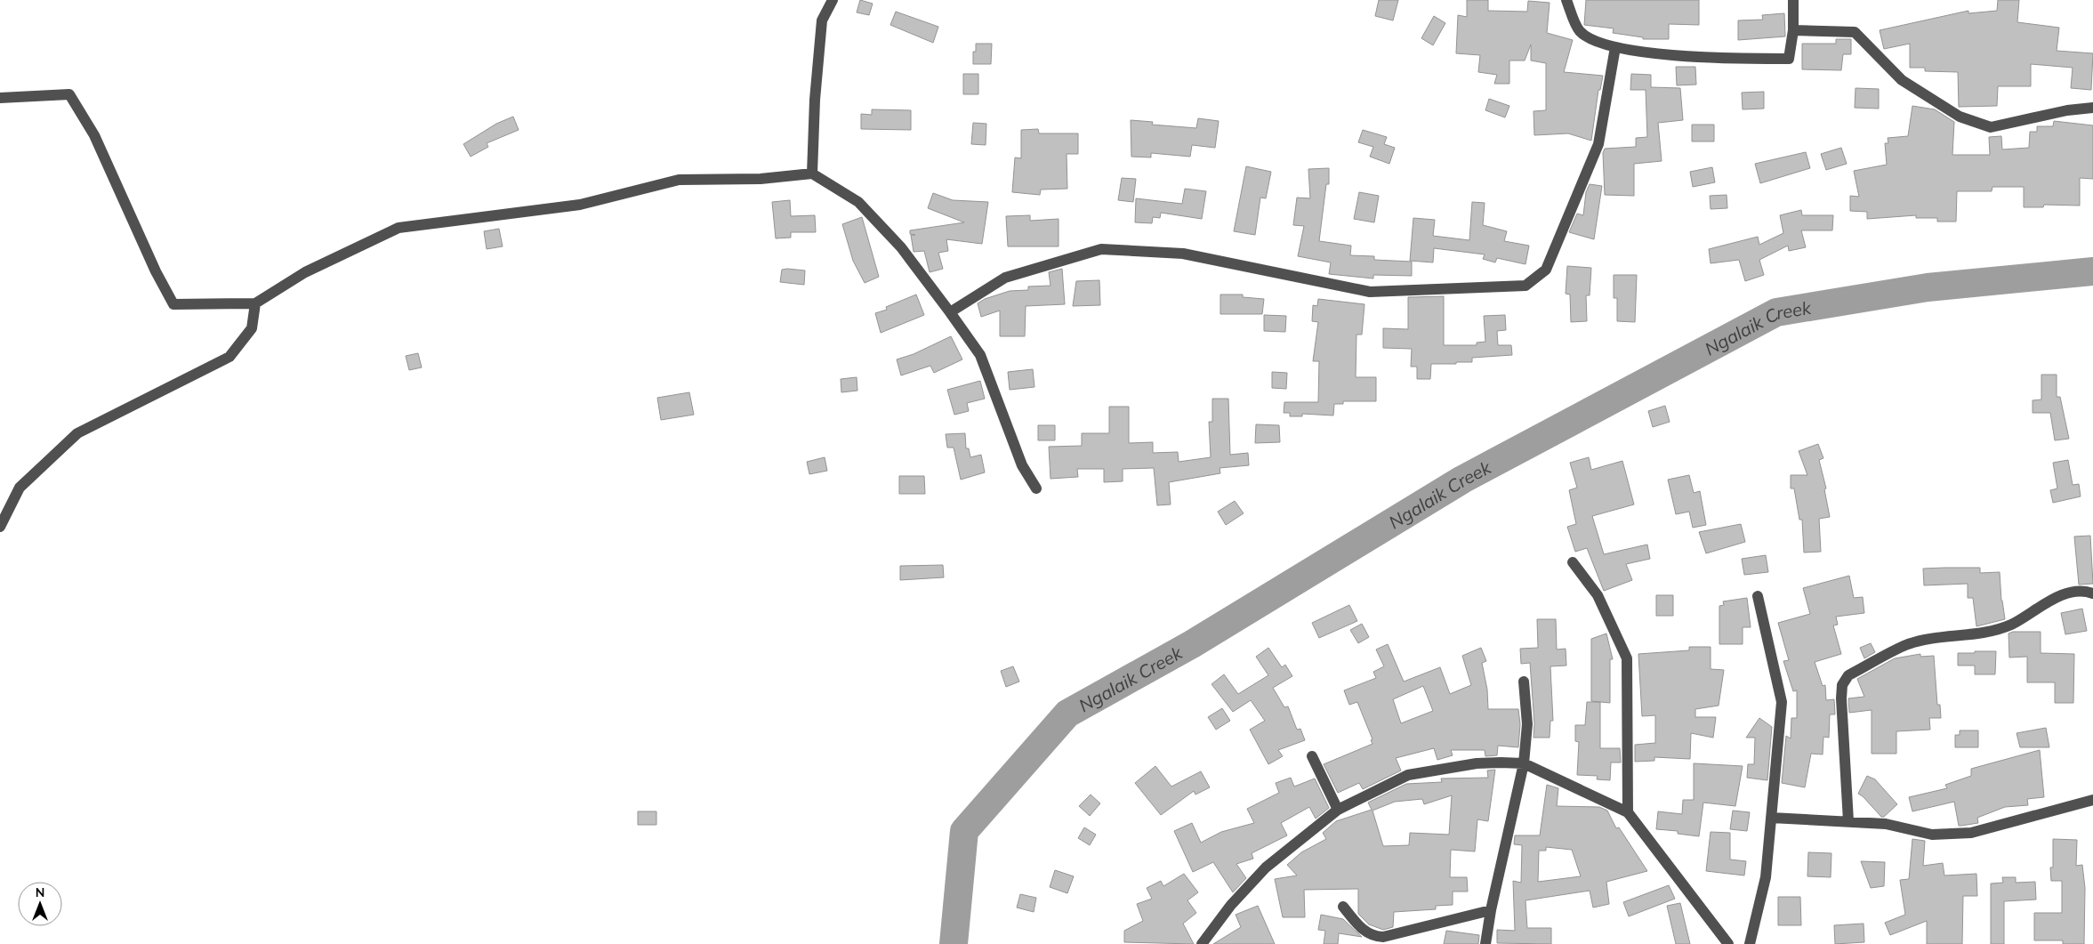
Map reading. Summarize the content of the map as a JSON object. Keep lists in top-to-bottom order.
{
  "water": ["Ngalaik Creek"],
  "north": "top"
}
